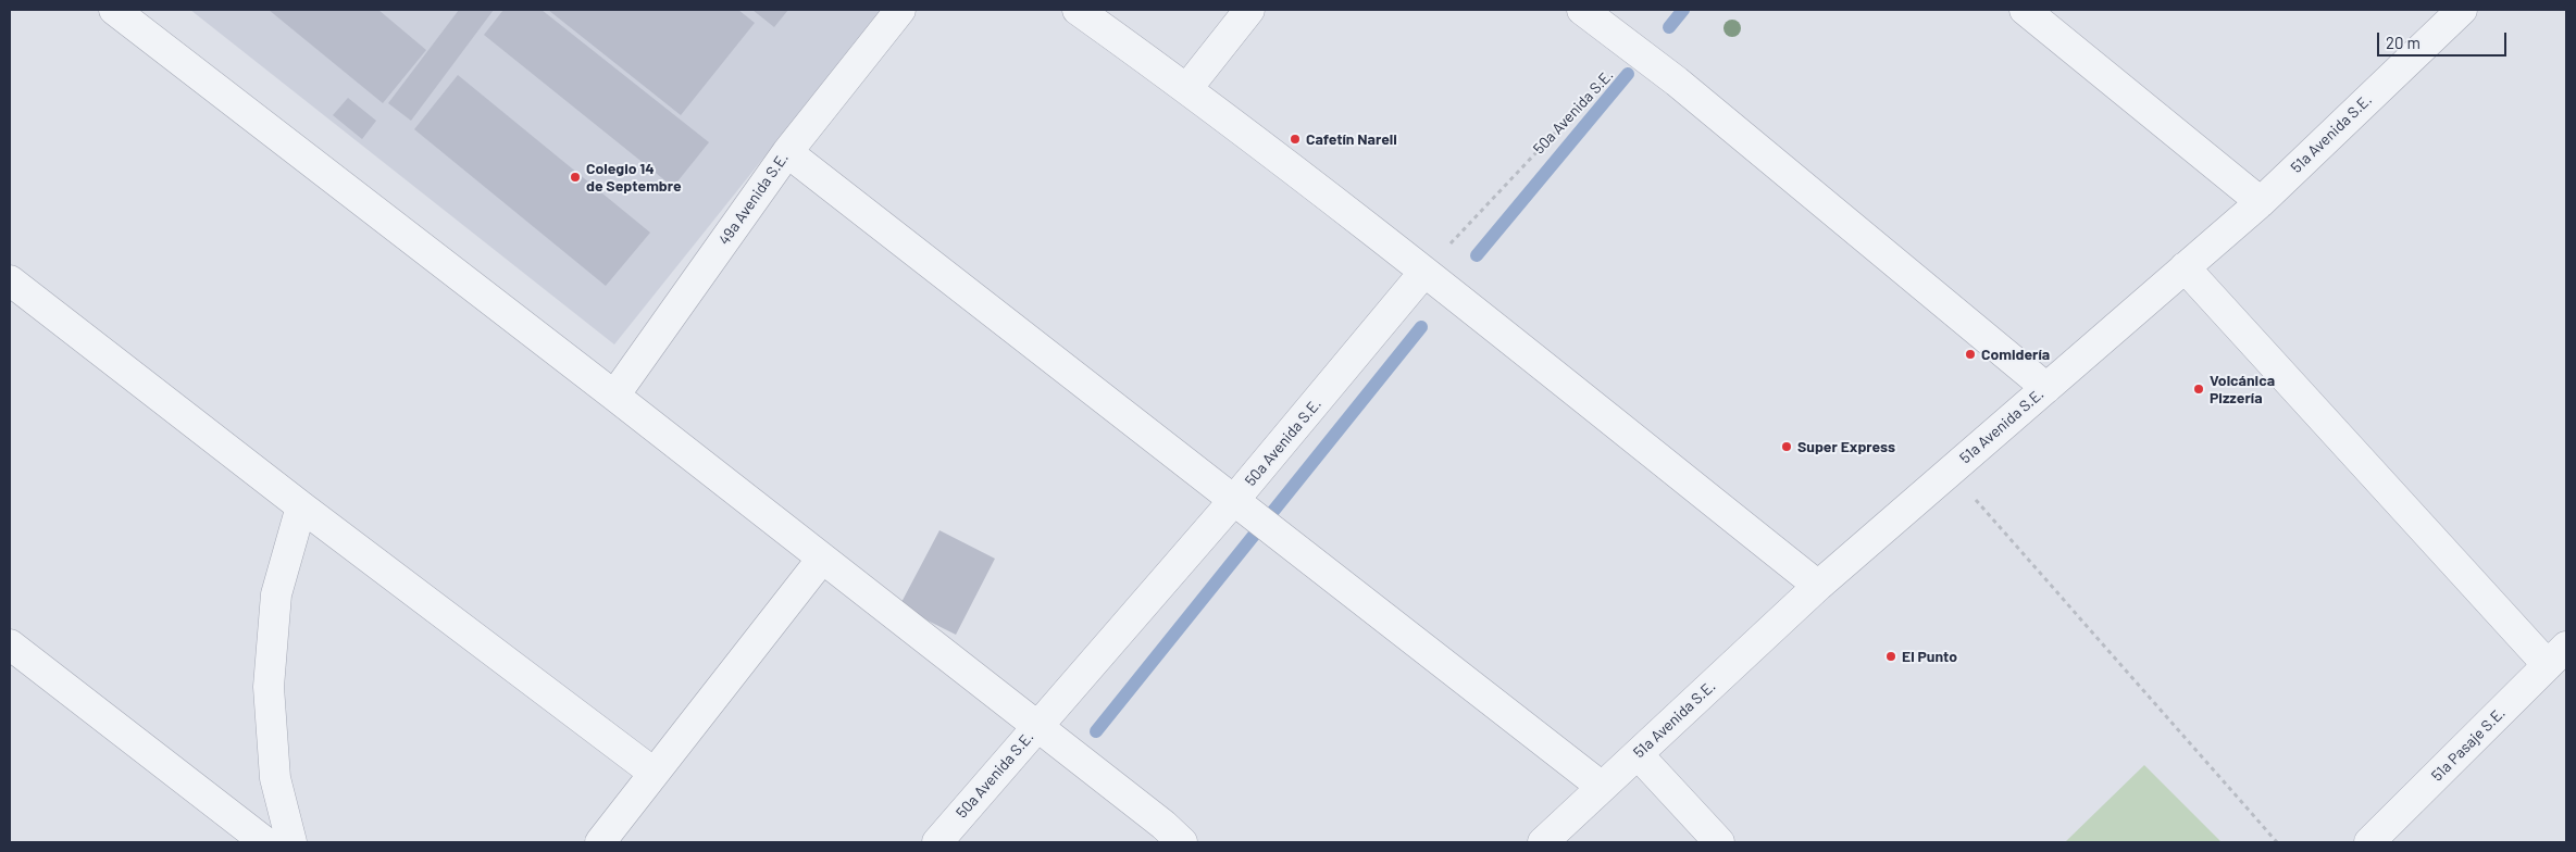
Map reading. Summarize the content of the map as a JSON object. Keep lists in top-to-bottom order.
{
  "streets": {
    "street": [
      "50a Avenida S.E.",
      "51a Avenida S.E.",
      "49a Avenida S.E.",
      "51a Pasaje S.E."
    ]
  },
  "places": [
    "Cafetín Nareli",
    "Colegio 14 de Septembre",
    "Comidería",
    "Volcánica Pizzería",
    "Super Express",
    "El Punto"
  ],
  "scale_bar": "20 m"
}
